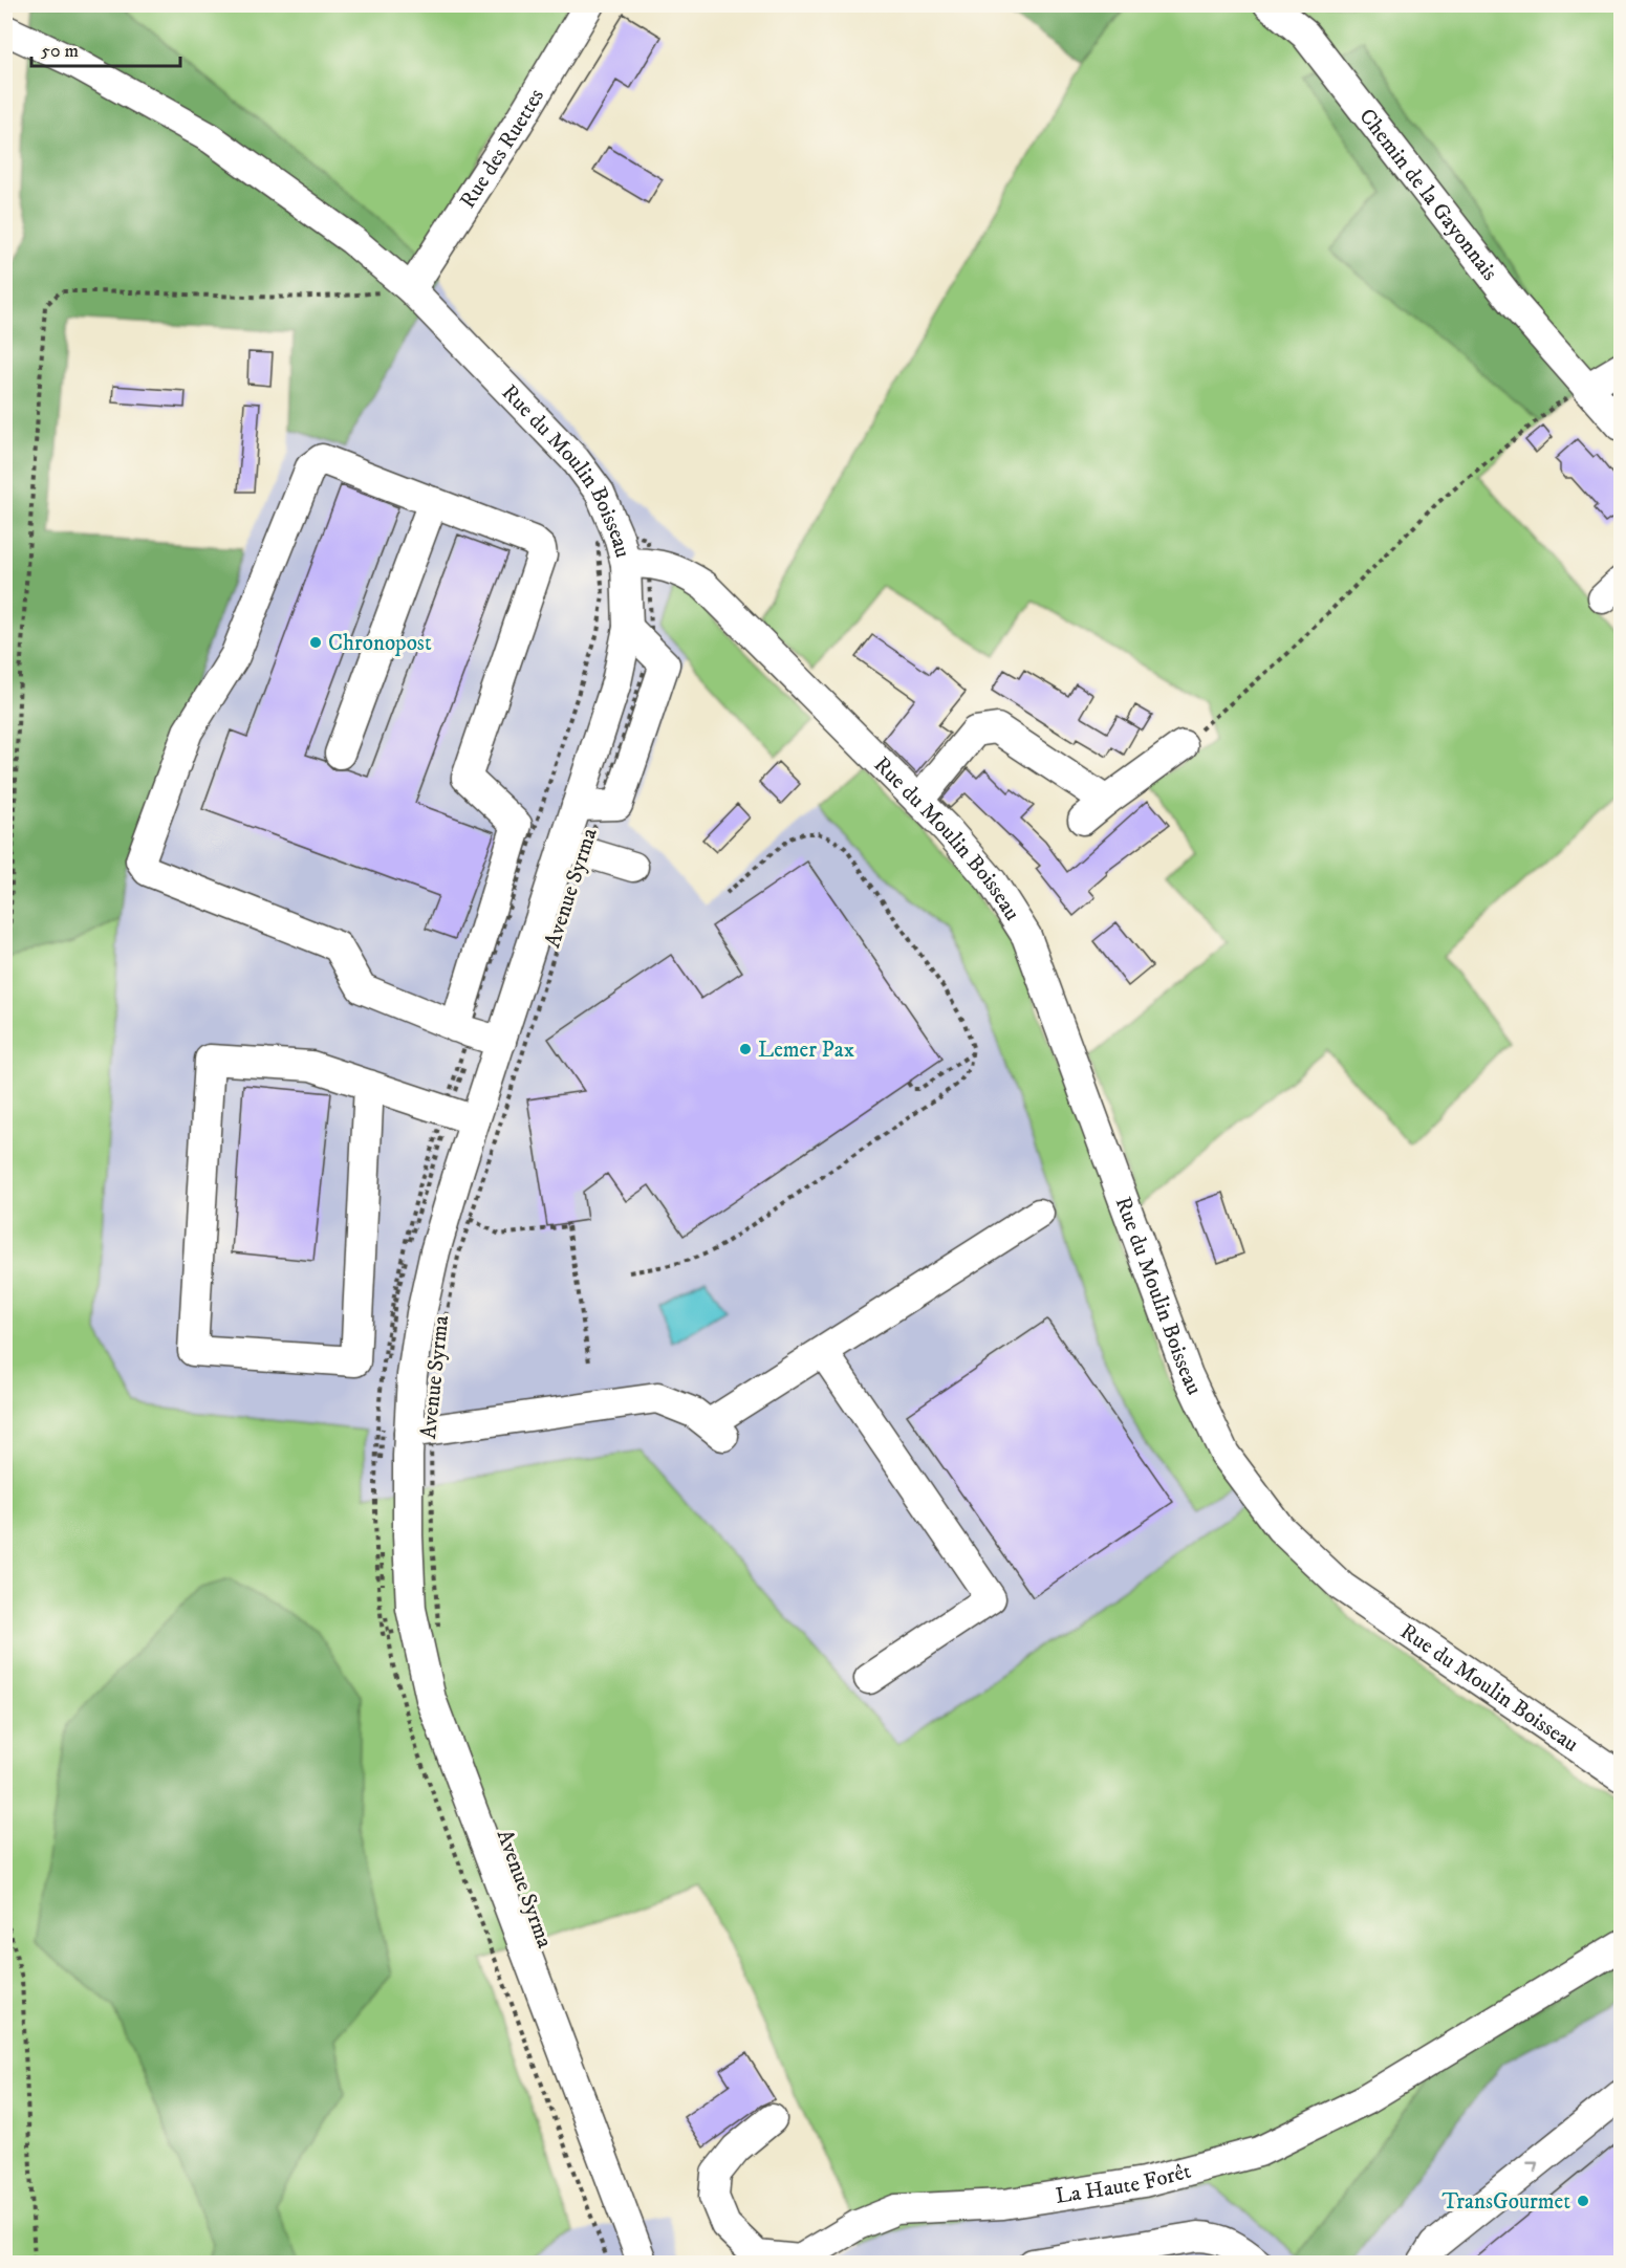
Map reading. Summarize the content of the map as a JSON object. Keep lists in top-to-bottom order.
{
  "streets": {
    "street": [
      "Rue des Ruettes",
      "Chemin de la Gayonnais",
      "Rue du Moulin Boisseau",
      "Avenue Syrma",
      "La Haute Forêt"
    ]
  },
  "crossings": [
    ["Rue des Ruettes", "Rue du Moulin Boisseau"],
    ["Rue du Moulin Boisseau", "Avenue Syrma"]
  ],
  "places": ["Chronopost", "Lemer Pax", "TransGourmet"],
  "scale_bar": "50 m"
}
